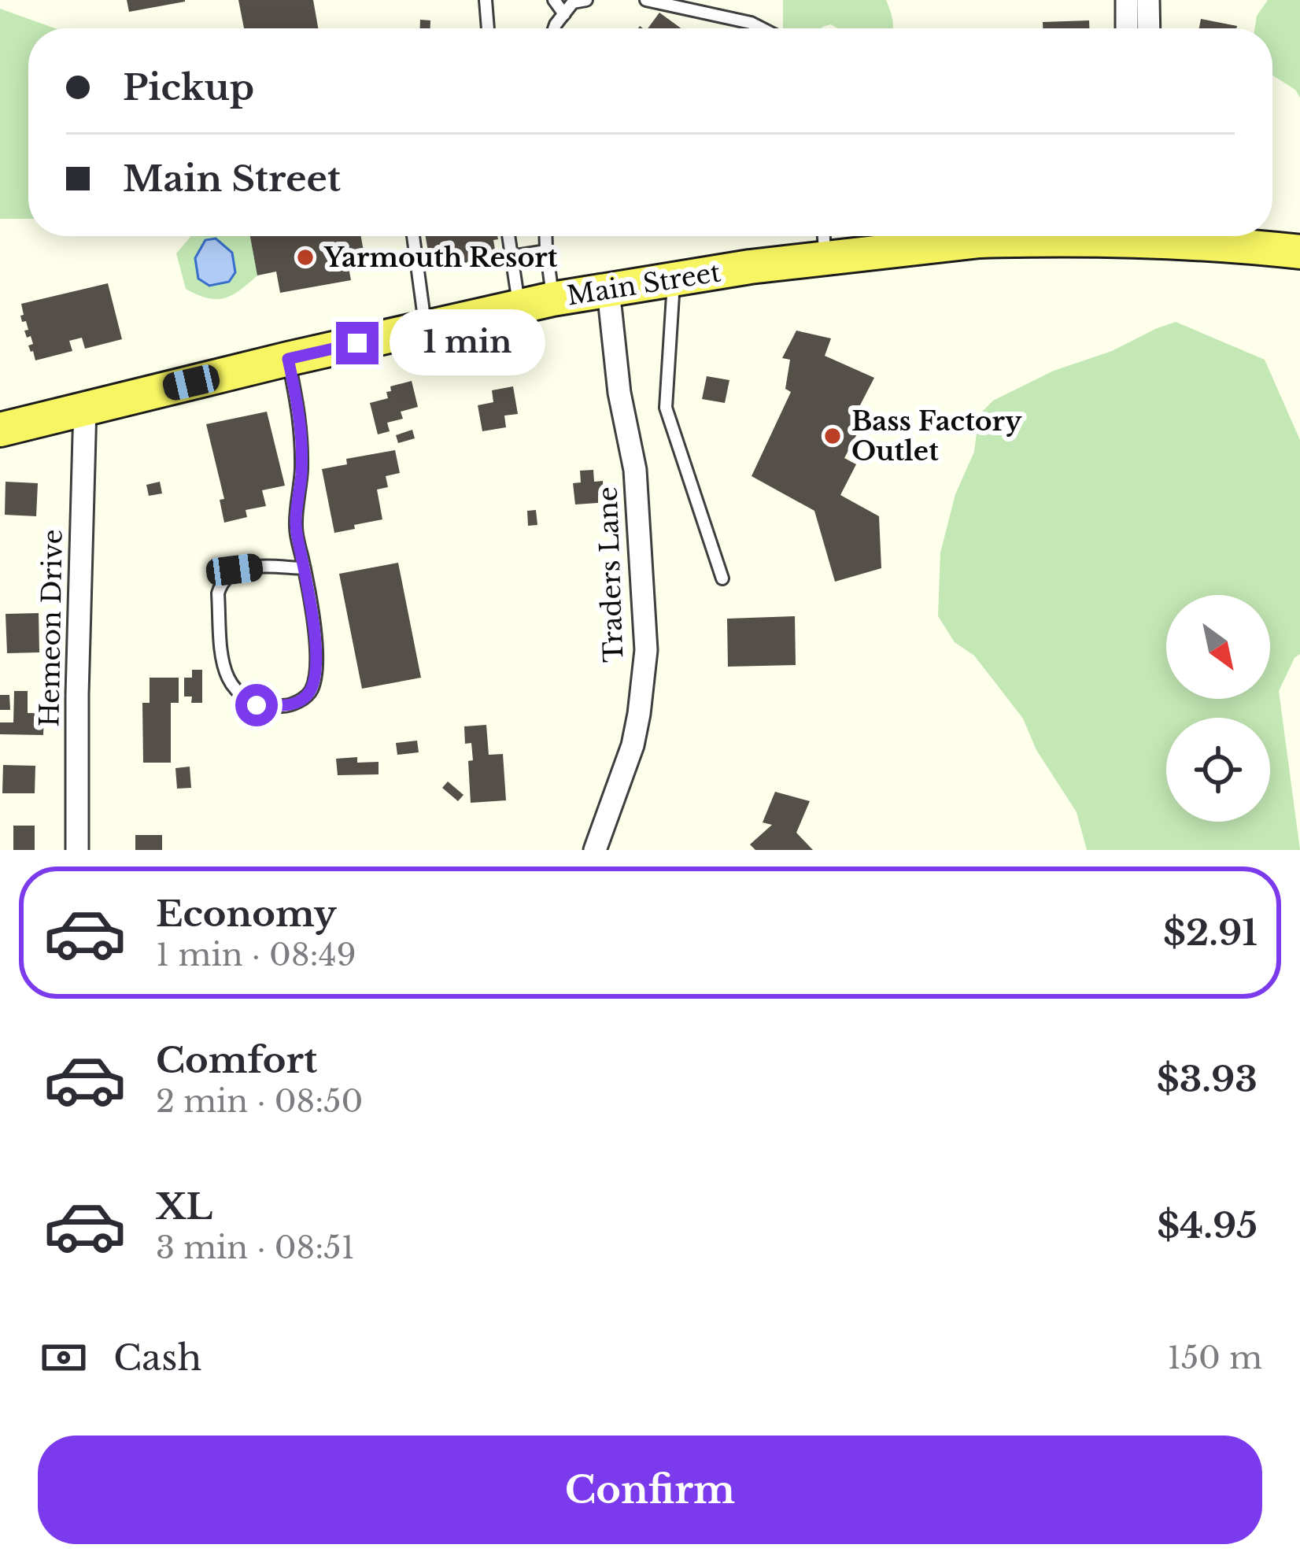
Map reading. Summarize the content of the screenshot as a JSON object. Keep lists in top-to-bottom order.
{
  "streets": {
    "main road": ["Main Street"],
    "street": ["Traders Lane", "Hemeon Drive"]
  },
  "crossings": [
    ["Main Street", "Traders Lane"],
    ["Main Street", "Hemeon Drive"]
  ],
  "places": ["Yarmouth Resort", "Bass Factory Outlet"],
  "north": "bottom right",
  "page": {
    "banner": ["Pickup", "Main Street"],
    "bubble": "1 min",
    "list": [
      {
        "name": "Economy",
        "note": "1 min · 08:49",
        "value": "$2.91"
      },
      {
        "name": "Comfort",
        "note": "2 min · 08:50",
        "value": "$3.93"
      },
      {
        "name": "XL",
        "note": "3 min · 08:51",
        "value": "$4.95"
      }
    ],
    "pay": ["Cash", "150 m"],
    "buttons": "Confirm"
  }
}
